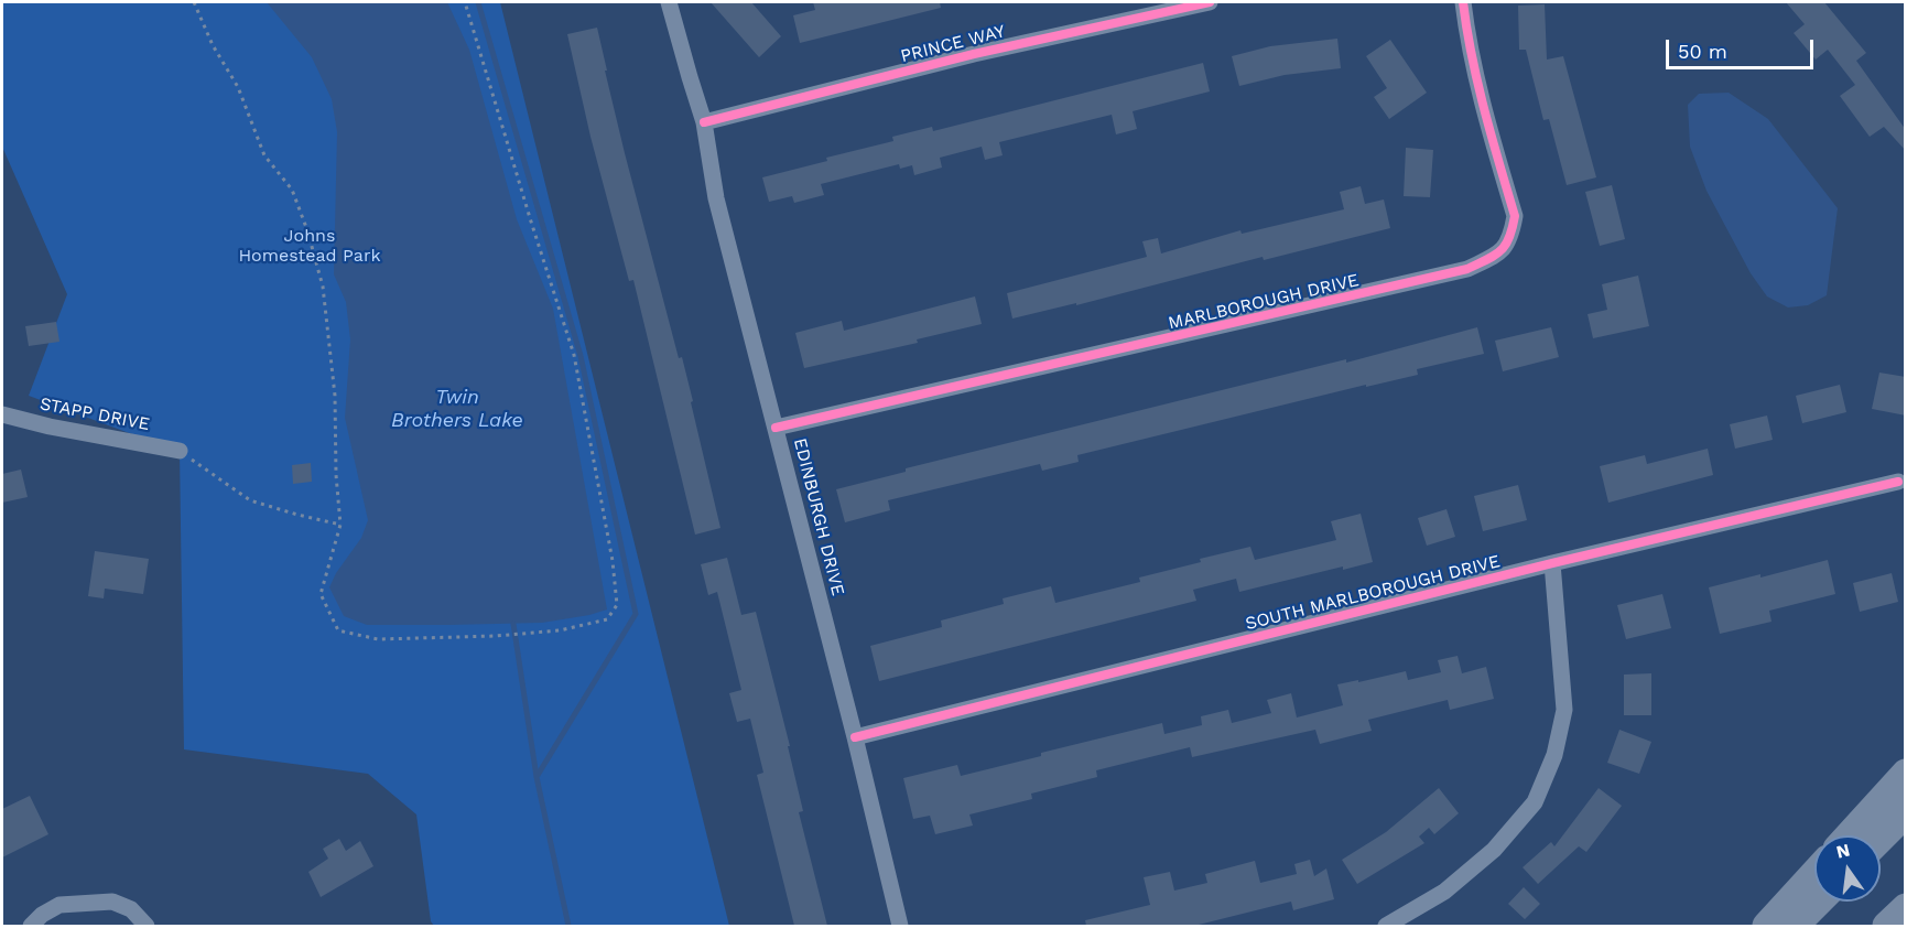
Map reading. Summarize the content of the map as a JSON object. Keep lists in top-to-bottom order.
{
  "streets": {
    "street": [
      "PRINCE WAY",
      "MARLBOROUGH DRIVE",
      "STAPP DRIVE",
      "EDINBURGH DRIVE",
      "SOUTH MARLBOROUGH DRIVE"
    ]
  },
  "crossings": [
    ["PRINCE WAY", "EDINBURGH DRIVE"],
    ["MARLBOROUGH DRIVE", "EDINBURGH DRIVE"],
    ["EDINBURGH DRIVE", "SOUTH MARLBOROUGH DRIVE"]
  ],
  "water": ["Twin Brothers Lake"],
  "parks": ["Johns Homestead Park"],
  "scale_bar": "50 m",
  "north": "top"
}
